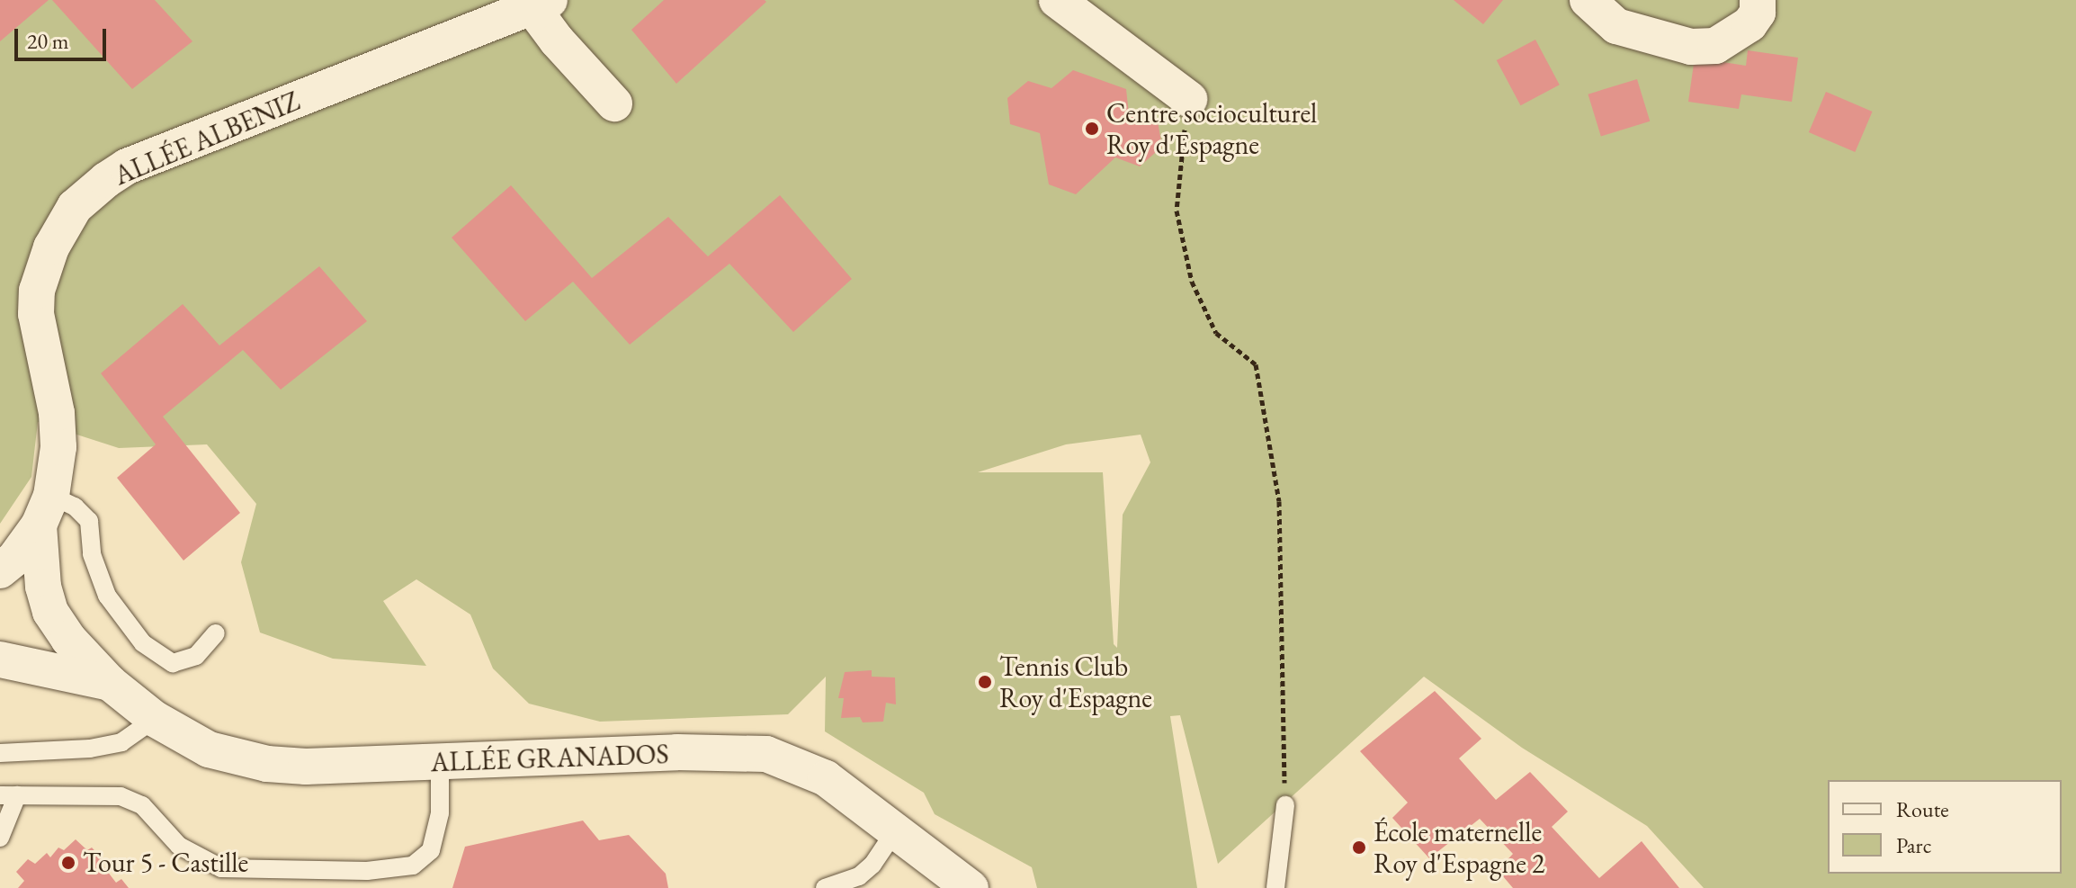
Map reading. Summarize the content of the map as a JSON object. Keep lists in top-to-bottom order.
{
  "streets": {
    "street": ["ALLÉE ALBENIZ", "ALLÉE GRANADOS"]
  },
  "crossings": [
    ["ALLÉE ALBENIZ", "ALLÉE GRANADOS"]
  ],
  "places": [
    "Centre socioculturel Roy d'Espagne",
    "Tennis Club Roy d'Espagne",
    "École maternelle Roy d'Espagne 2",
    "Tour 5 - Castille"
  ],
  "legend": ["Route", "Parc"],
  "scale_bar": "20 m"
}
